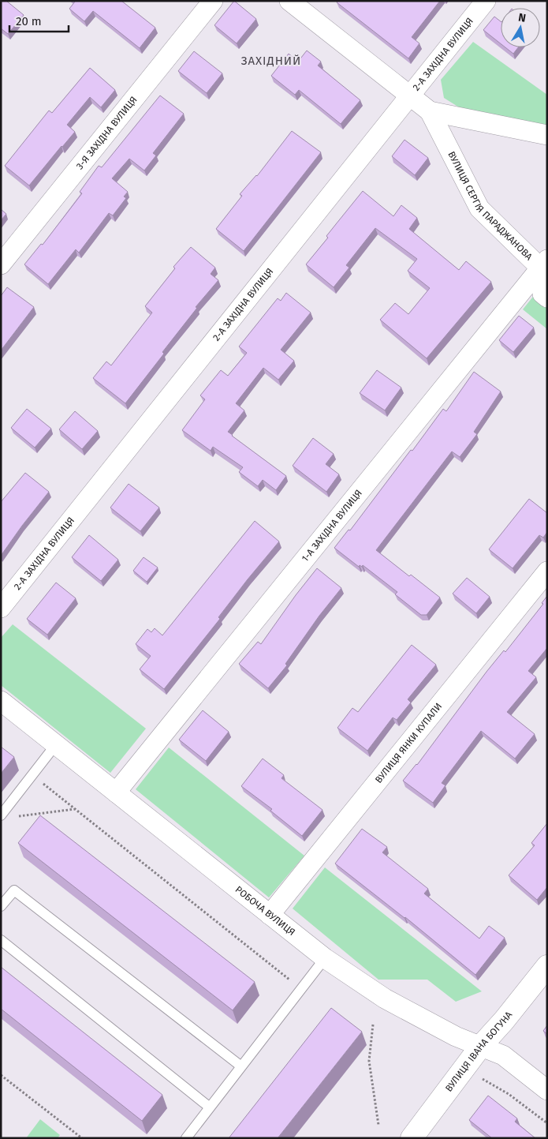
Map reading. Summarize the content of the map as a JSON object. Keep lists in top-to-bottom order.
{
  "streets": {
    "street": [
      "2-А ЗАХІДНА ВУЛИЦЯ",
      "3-Я ЗАХІДНА ВУЛИЦЯ",
      "ВУЛИЦЯ СЕРГІЯ ПАРАДЖАНОВА",
      "1-А ЗАХІДНА ВУЛИЦЯ",
      "ВУЛИЦЯ ЯНКИ КУПАЛИ",
      "РОБОЧА ВУЛИЦЯ",
      "ВУЛИЦЯ ІВАНА БОГУНА"
    ]
  },
  "crossings": [
    ["2-А ЗАХІДНА ВУЛИЦЯ", "ВУЛИЦЯ СЕРГІЯ ПАРАДЖАНОВА"],
    ["ВУЛИЦЯ СЕРГІЯ ПАРАДЖАНОВА", "1-А ЗАХІДНА ВУЛИЦЯ"],
    ["1-А ЗАХІДНА ВУЛИЦЯ", "РОБОЧА ВУЛИЦЯ"],
    ["ВУЛИЦЯ ЯНКИ КУПАЛИ", "РОБОЧА ВУЛИЦЯ"],
    ["РОБОЧА ВУЛИЦЯ", "ВУЛИЦЯ ІВАНА БОГУНА"]
  ],
  "districts": ["ЗАХІДНИЙ"],
  "scale_bar": "20 m",
  "north": "top"
}
